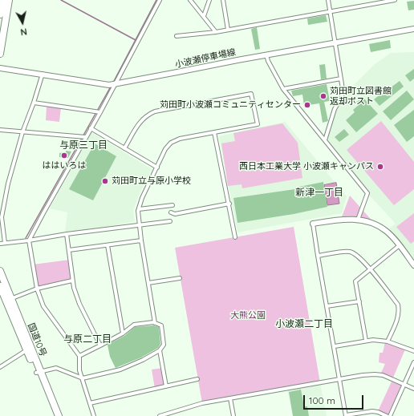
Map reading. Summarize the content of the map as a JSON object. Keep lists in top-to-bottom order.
{
  "streets": {
    "highway": ["国道10号"],
    "main road": ["小波瀬停車場線"]
  },
  "districts": [
    "与原三丁目",
    "新津一丁目",
    "小波瀬二丁目",
    "与原二丁目"
  ],
  "parks": ["大熊公園"],
  "places": [
    "苅田町立図書館 返却ポスト",
    "苅田町小波瀬コミュニティセンター",
    "ははいろは",
    "西日本工業大学 小波瀬キャンパス",
    "苅田町立与原小学校"
  ],
  "scale_bar": "100 m",
  "north": "bottom"
}
